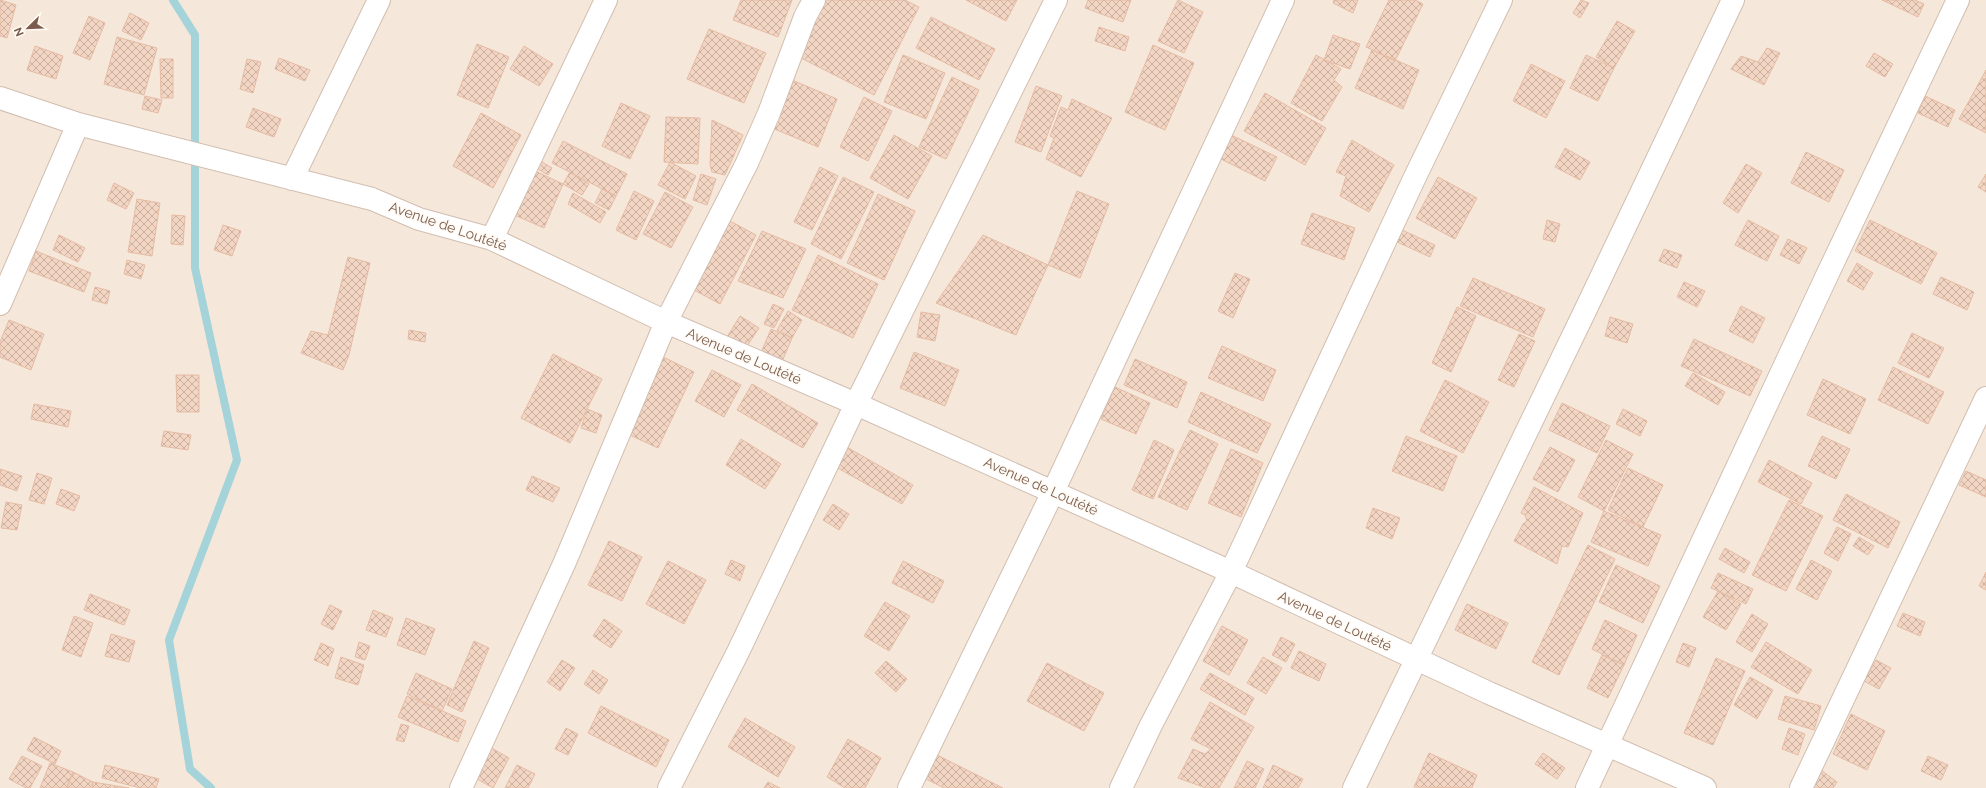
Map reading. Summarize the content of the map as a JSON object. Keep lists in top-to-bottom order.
{
  "streets": {
    "street": ["Avenue de Loutété"]
  },
  "north": "bottom left"
}
